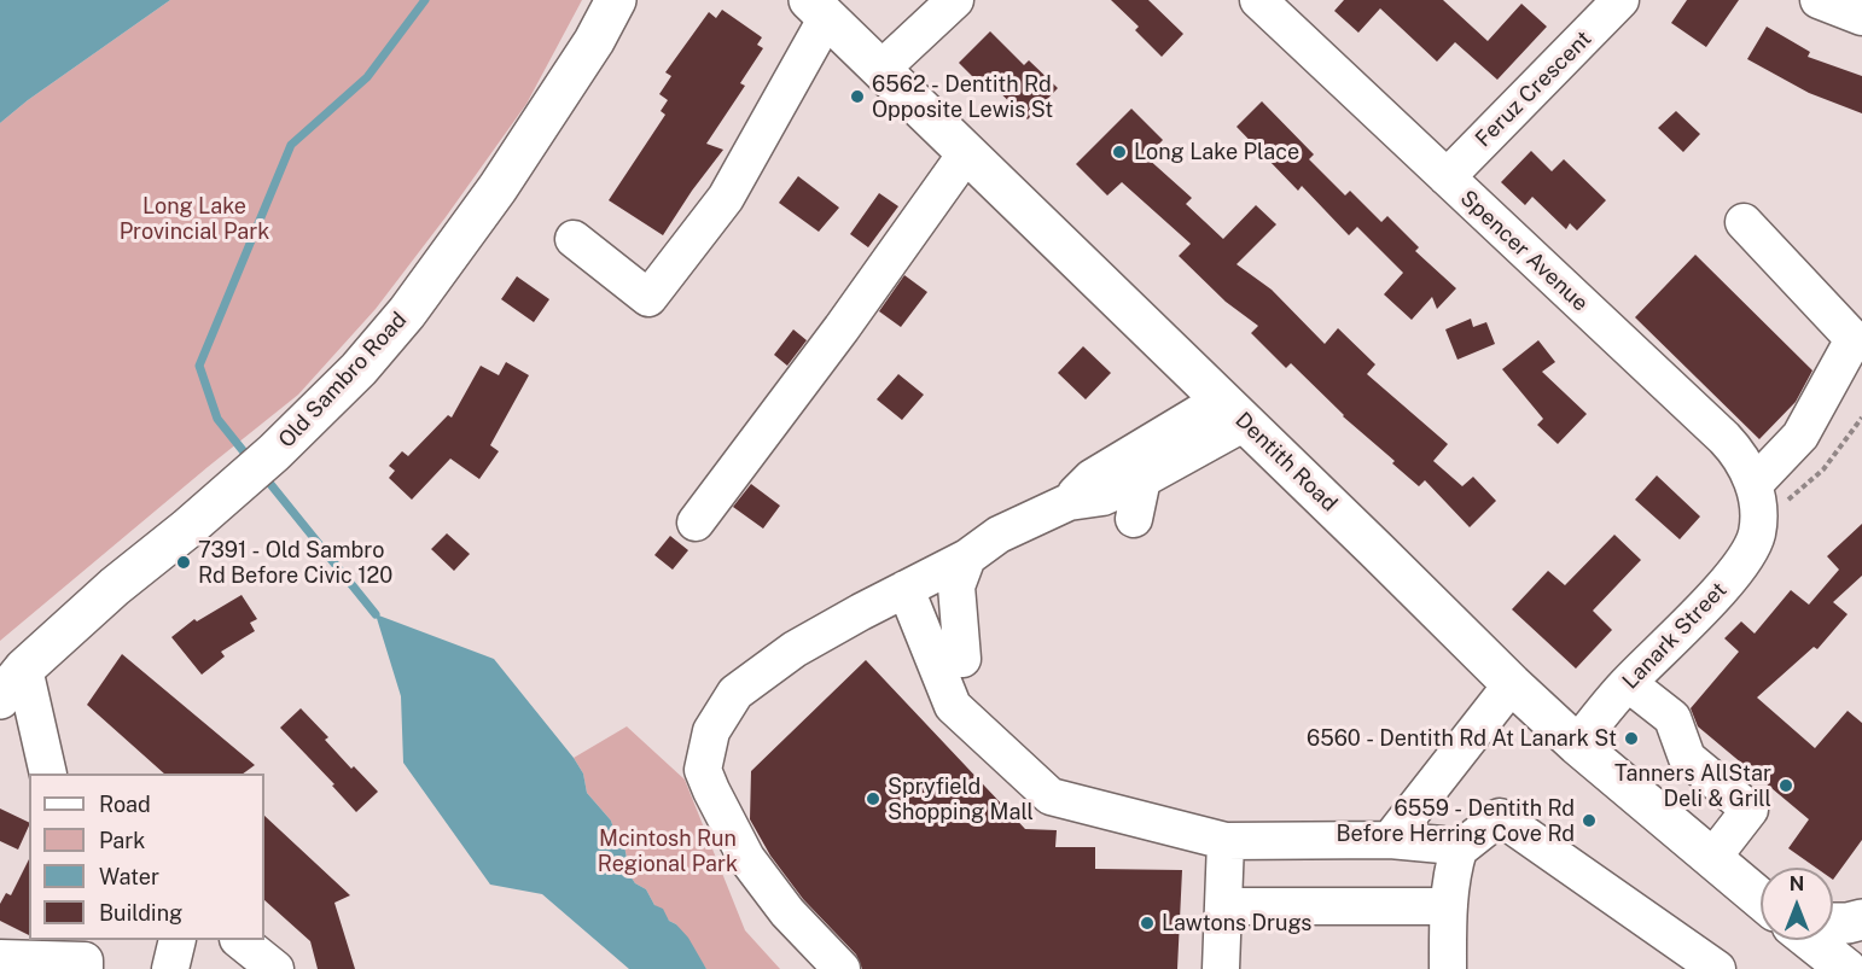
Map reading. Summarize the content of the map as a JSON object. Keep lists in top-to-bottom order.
{
  "streets": {
    "main road": ["Old Sambro Road", "Dentith Road"],
    "street": ["Feruz Crescent", "Spencer Avenue", "Lanark Street"]
  },
  "crossings": [
    ["Feruz Crescent", "Spencer Avenue"],
    ["Spencer Avenue", "Lanark Street"],
    ["Dentith Road", "Lanark Street"]
  ],
  "parks": ["Long Lake Provincial Park", "Mcintosh Run Regional Park"],
  "places": [
    "6562 - Dentith Rd Opposite Lewis St",
    "Long Lake Place",
    "7391 - Old Sambro Rd Before Civic 120",
    "6560 - Dentith Rd At Lanark St",
    "Tanners AllStar Deli & Grill",
    "Spryfield Shopping Mall",
    "6559 - Dentith Rd Before Herring Cove Rd",
    "Lawtons Drugs"
  ],
  "legend": [
    "Road",
    "Park",
    "Water",
    "Building"
  ],
  "north": "top"
}
